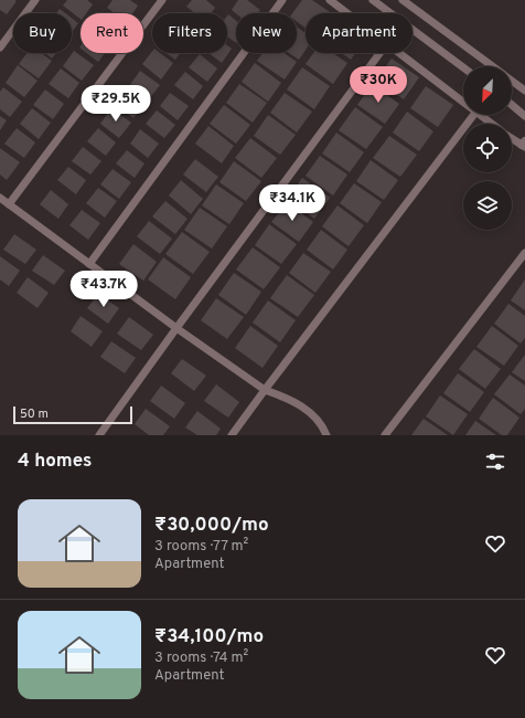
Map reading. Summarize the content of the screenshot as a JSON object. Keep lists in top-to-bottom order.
{
  "scale_bar": "50 m",
  "north": "bottom left",
  "page": {
    "chip": [
      "Buy",
      "Rent",
      "Filters",
      "New",
      "Apartment"
    ],
    "price": [
      "₹30K",
      "₹29.5K",
      "₹34.1K",
      "₹43.7K"
    ],
    "scale": "50 m",
    "heading": "4 homes",
    "list": [
      {
        "name": "₹30,000/mo",
        "note": "3 rooms · 77 m² · Apartment"
      },
      {
        "name": "₹34,100/mo",
        "note": "3 rooms · 74 m² · Apartment"
      }
    ]
  }
}
